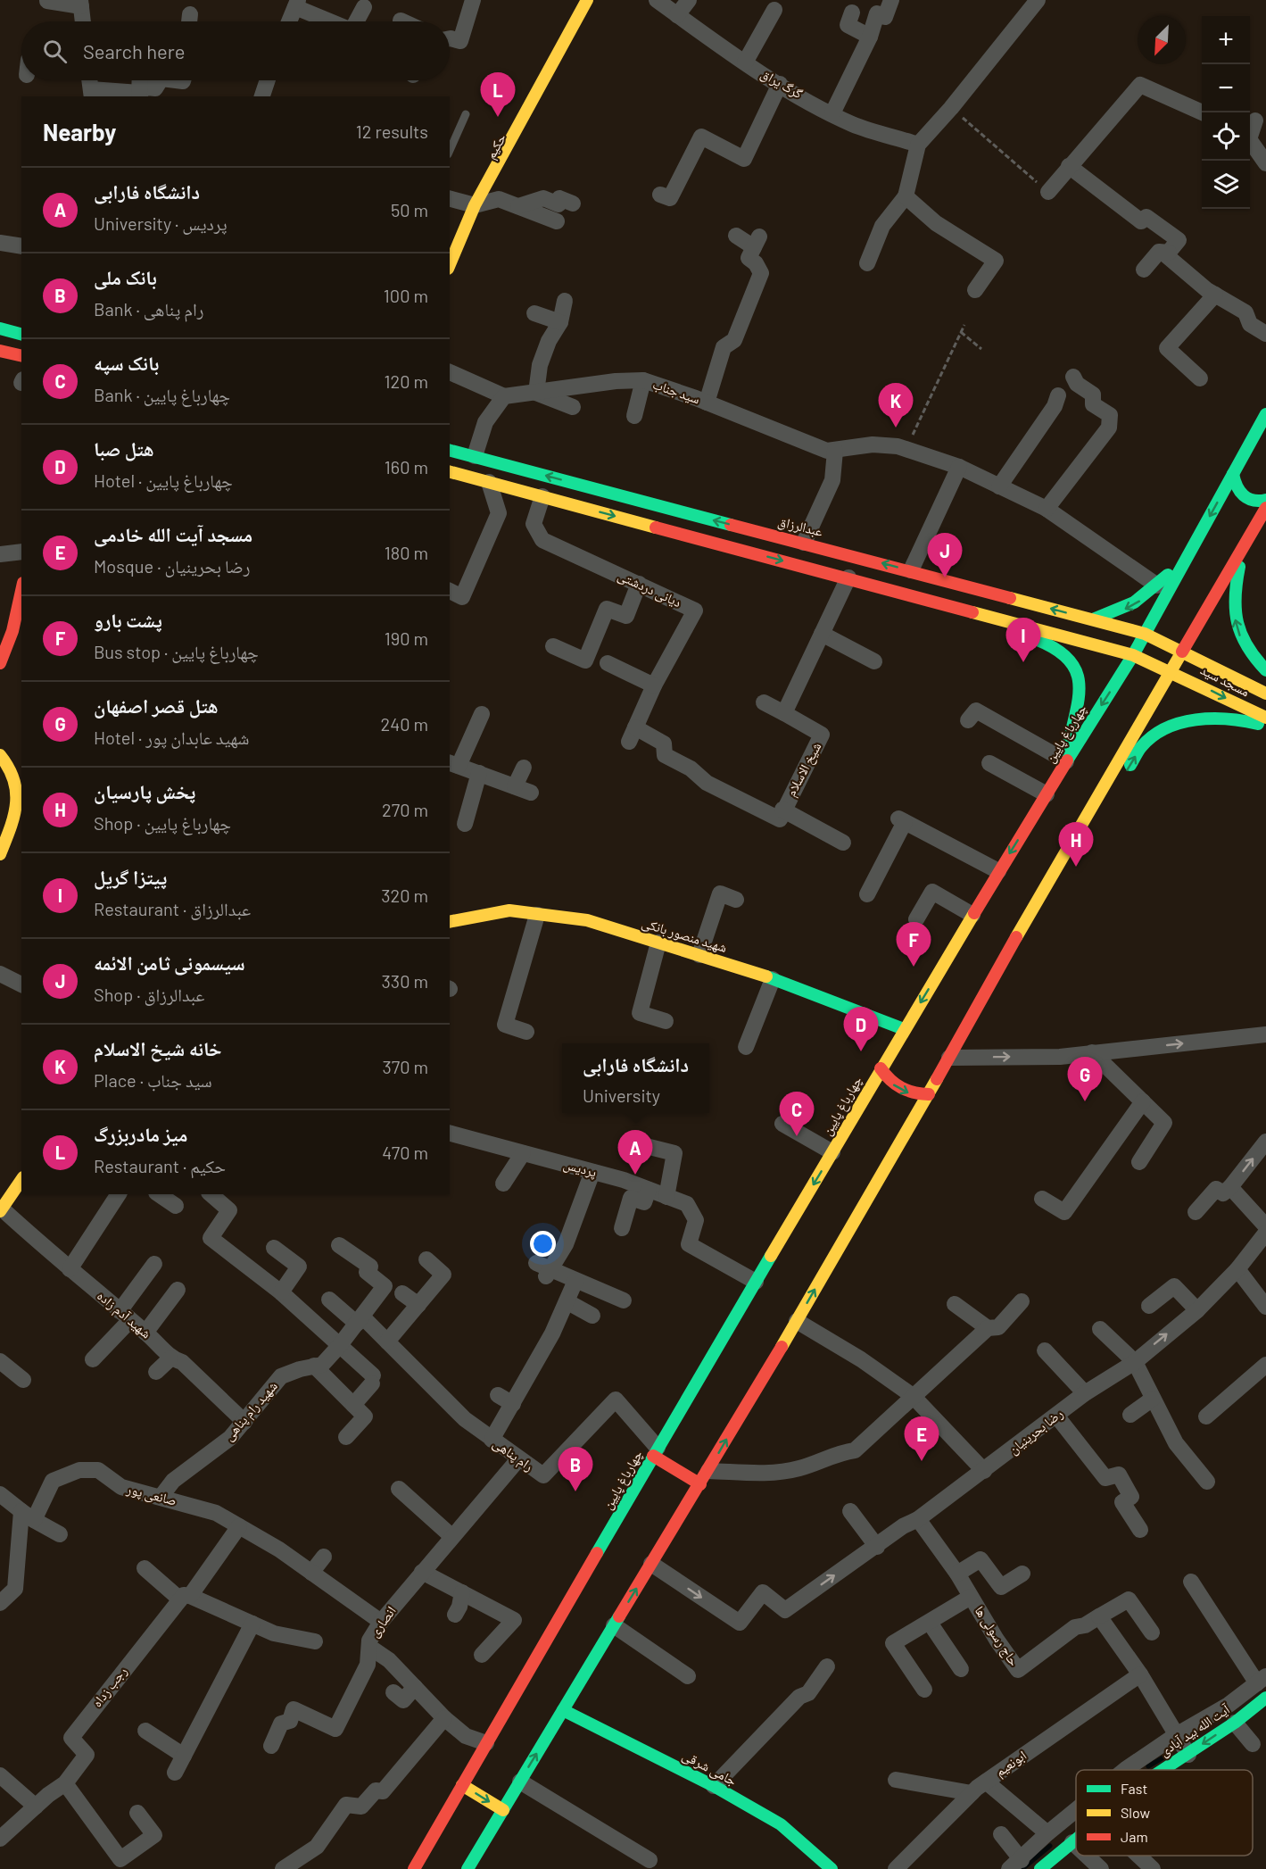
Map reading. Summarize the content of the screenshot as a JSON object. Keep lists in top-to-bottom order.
{
  "streets": {
    "main road": [
      "حکیم",
      "عبدالرزاق",
      "مسجد سید",
      "چهارباغ پایین",
      "شهید منصور بانکی",
      "آیت الله بید آبادی",
      "جامی شرقی"
    ],
    "street": [
      "گرگ یراق",
      "سید جناب",
      "دیانی دردشتی",
      "شیخ الاسلام",
      "پردیس",
      "شهید آدم زاده",
      "شهید رام پناهی",
      "رضا بحرینیان",
      "رام پناهی",
      "صانعی پور",
      "انصاری",
      "حاج رسولی ها",
      "رجب زداه",
      "ابونعیم"
    ]
  },
  "crossings": [
    ["عبدالرزاق", "مسجد سید"],
    ["عبدالرزاق", "چهارباغ پایین"],
    ["دیانی دردشتی", "شیخ الاسلام"],
    ["مسجد سید", "چهارباغ پایین"],
    ["چهارباغ پایین", "شهید منصور بانکی"],
    ["چهارباغ پایین", "پردیس"],
    ["چهارباغ پایین", "رام پناهی"],
    ["شهید آدم زاده", "شهید رام پناهی"],
    ["شهید رام پناهی", "رام پناهی"],
    ["شهید رام پناهی", "صانعی پور"],
    ["رام پناهی", "انصاری"],
    ["صانعی پور", "انصاری"],
    ["صانعی پور", "رجب زداه"]
  ],
  "legend": ["Fast", "Slow", "Jam"],
  "north": "bottom left",
  "page": {
    "map_buttons": ["+", "−"],
    "search": "Search here",
    "pins": [
      "L",
      "K",
      "J",
      "I",
      "H",
      "F",
      "D",
      "G",
      "C",
      "A",
      "E",
      "B"
    ],
    "heading": ["Nearby", "12 results"],
    "list": [
      {
        "mark": "A",
        "name": "دانشگاه فارابی",
        "note": "University · پردیس",
        "value": "50 m"
      },
      {
        "mark": "B",
        "name": "بانک ملی",
        "note": "Bank · رام پناهی",
        "value": "100 m"
      },
      {
        "mark": "C",
        "name": "بانک سپه",
        "note": "Bank · چهارباغ پایین",
        "value": "120 m"
      },
      {
        "mark": "D",
        "name": "هتل صبا",
        "note": "Hotel · چهارباغ پایین",
        "value": "160 m"
      },
      {
        "mark": "E",
        "name": "مسجد آیت الله خادمی",
        "note": "Mosque · رضا بحرینیان",
        "value": "180 m"
      },
      {
        "mark": "F",
        "name": "پشت بارو",
        "note": "Bus stop · چهارباغ پایین",
        "value": "190 m"
      },
      {
        "mark": "G",
        "name": "هتل قصر اصفهان",
        "note": "Hotel · شهید عابدان پور",
        "value": "240 m"
      },
      {
        "mark": "H",
        "name": "پخش پارسیان",
        "note": "Shop · چهارباغ پایین",
        "value": "270 m"
      },
      {
        "mark": "I",
        "name": "پیتزا گریل",
        "note": "Restaurant · عبدالرزاق",
        "value": "320 m"
      },
      {
        "mark": "J",
        "name": "سیسمونی ثامن الائمه",
        "note": "Shop · عبدالرزاق",
        "value": "330 m"
      },
      {
        "mark": "K",
        "name": "خانه شیخ الاسلام",
        "note": "Place · سید جناب",
        "value": "370 m"
      },
      {
        "mark": "L",
        "name": "میز مادربزرگ",
        "note": "Restaurant · حکیم",
        "value": "470 m"
      }
    ],
    "popup": ["دانشگاه فارابی", "University"]
  }
}
